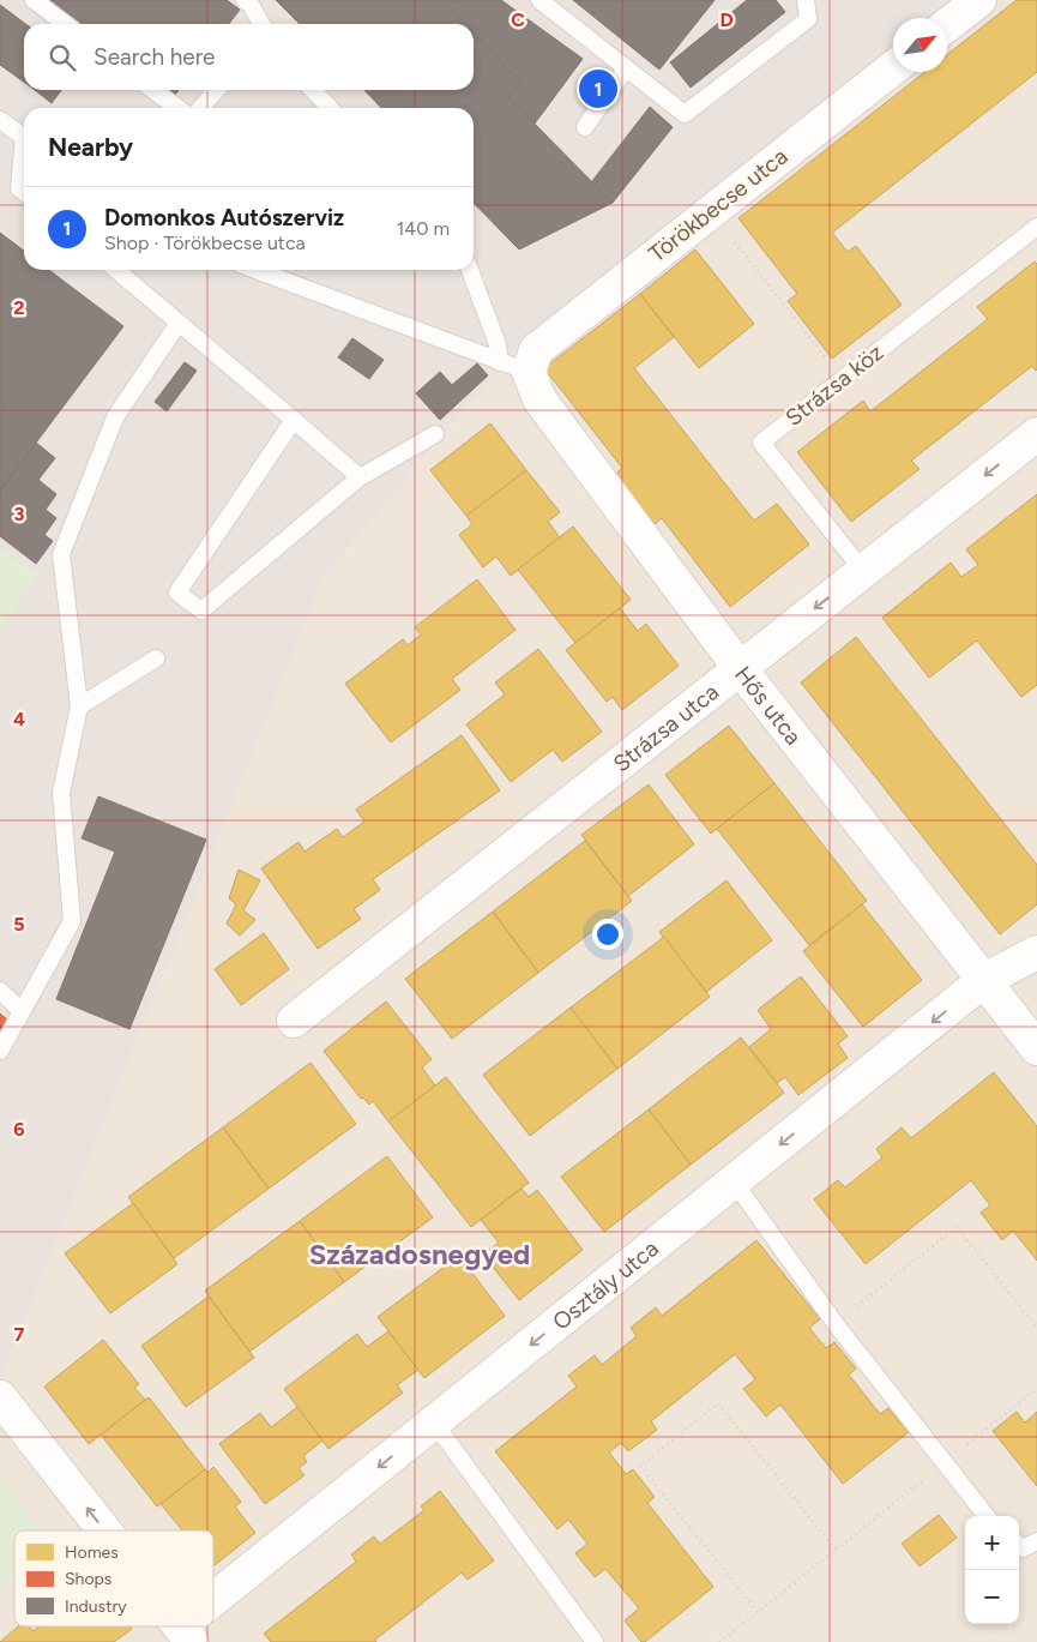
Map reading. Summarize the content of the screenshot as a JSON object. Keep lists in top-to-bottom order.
{
  "streets": {
    "street": [
      "Törökbecse utca",
      "Hős utca",
      "Strázsa utca",
      "Osztály utca"
    ],
    "lane": ["Strázsa köz"]
  },
  "crossings": [
    ["Törökbecse utca", "Hős utca"],
    ["Strázsa köz", "Strázsa utca"],
    ["Hős utca", "Strázsa utca"],
    ["Hős utca", "Osztály utca"]
  ],
  "one_way": ["Strázsa utca", "Osztály utca"],
  "districts": ["Századosnegyed"],
  "legend": ["Homes", "Shops", "Industry"],
  "north": "top right",
  "page": {
    "search": "Search here",
    "pins": "1",
    "heading": "Nearby",
    "list": [
      {
        "mark": "1",
        "name": "Domonkos Autószerviz",
        "note": "Shop · Törökbecse utca",
        "value": "140 m"
      }
    ],
    "map_buttons": ["+", "−"]
  },
  "grid": {
    "columns": ["C", "D"],
    "rows": [
      "2",
      "3",
      "4",
      "5",
      "6",
      "7"
    ]
  }
}
